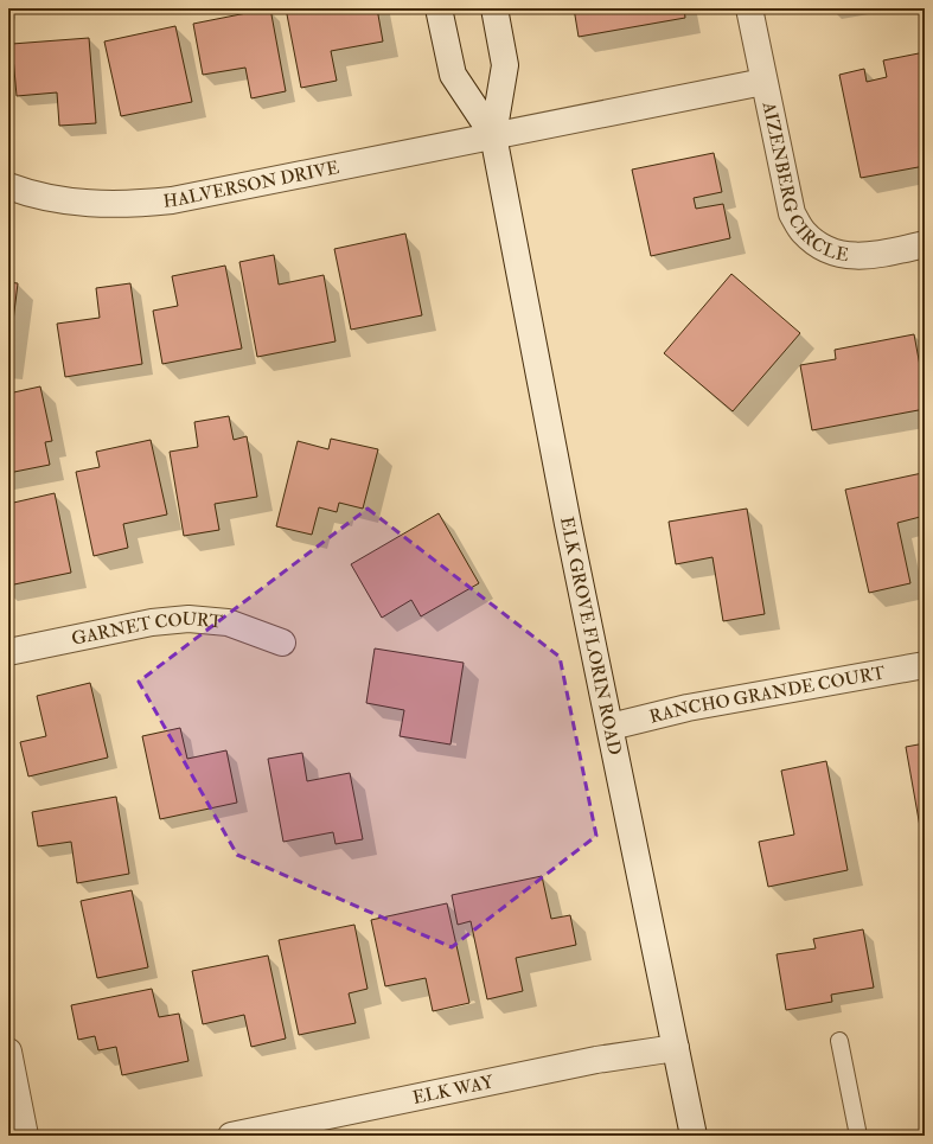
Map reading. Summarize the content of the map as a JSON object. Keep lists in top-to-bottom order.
{
  "streets": {
    "street": [
      "AIZENBERG CIRCLE",
      "HALVERSON DRIVE",
      "GARNET COURT",
      "ELK GROVE FLORIN ROAD",
      "RANCHO GRANDE COURT",
      "ELK WAY"
    ]
  },
  "crossings": [
    ["AIZENBERG CIRCLE", "HALVERSON DRIVE"],
    ["AIZENBERG CIRCLE", "ELK GROVE FLORIN ROAD"],
    ["HALVERSON DRIVE", "ELK GROVE FLORIN ROAD"],
    ["ELK GROVE FLORIN ROAD", "RANCHO GRANDE COURT"],
    ["ELK GROVE FLORIN ROAD", "ELK WAY"]
  ]
}
